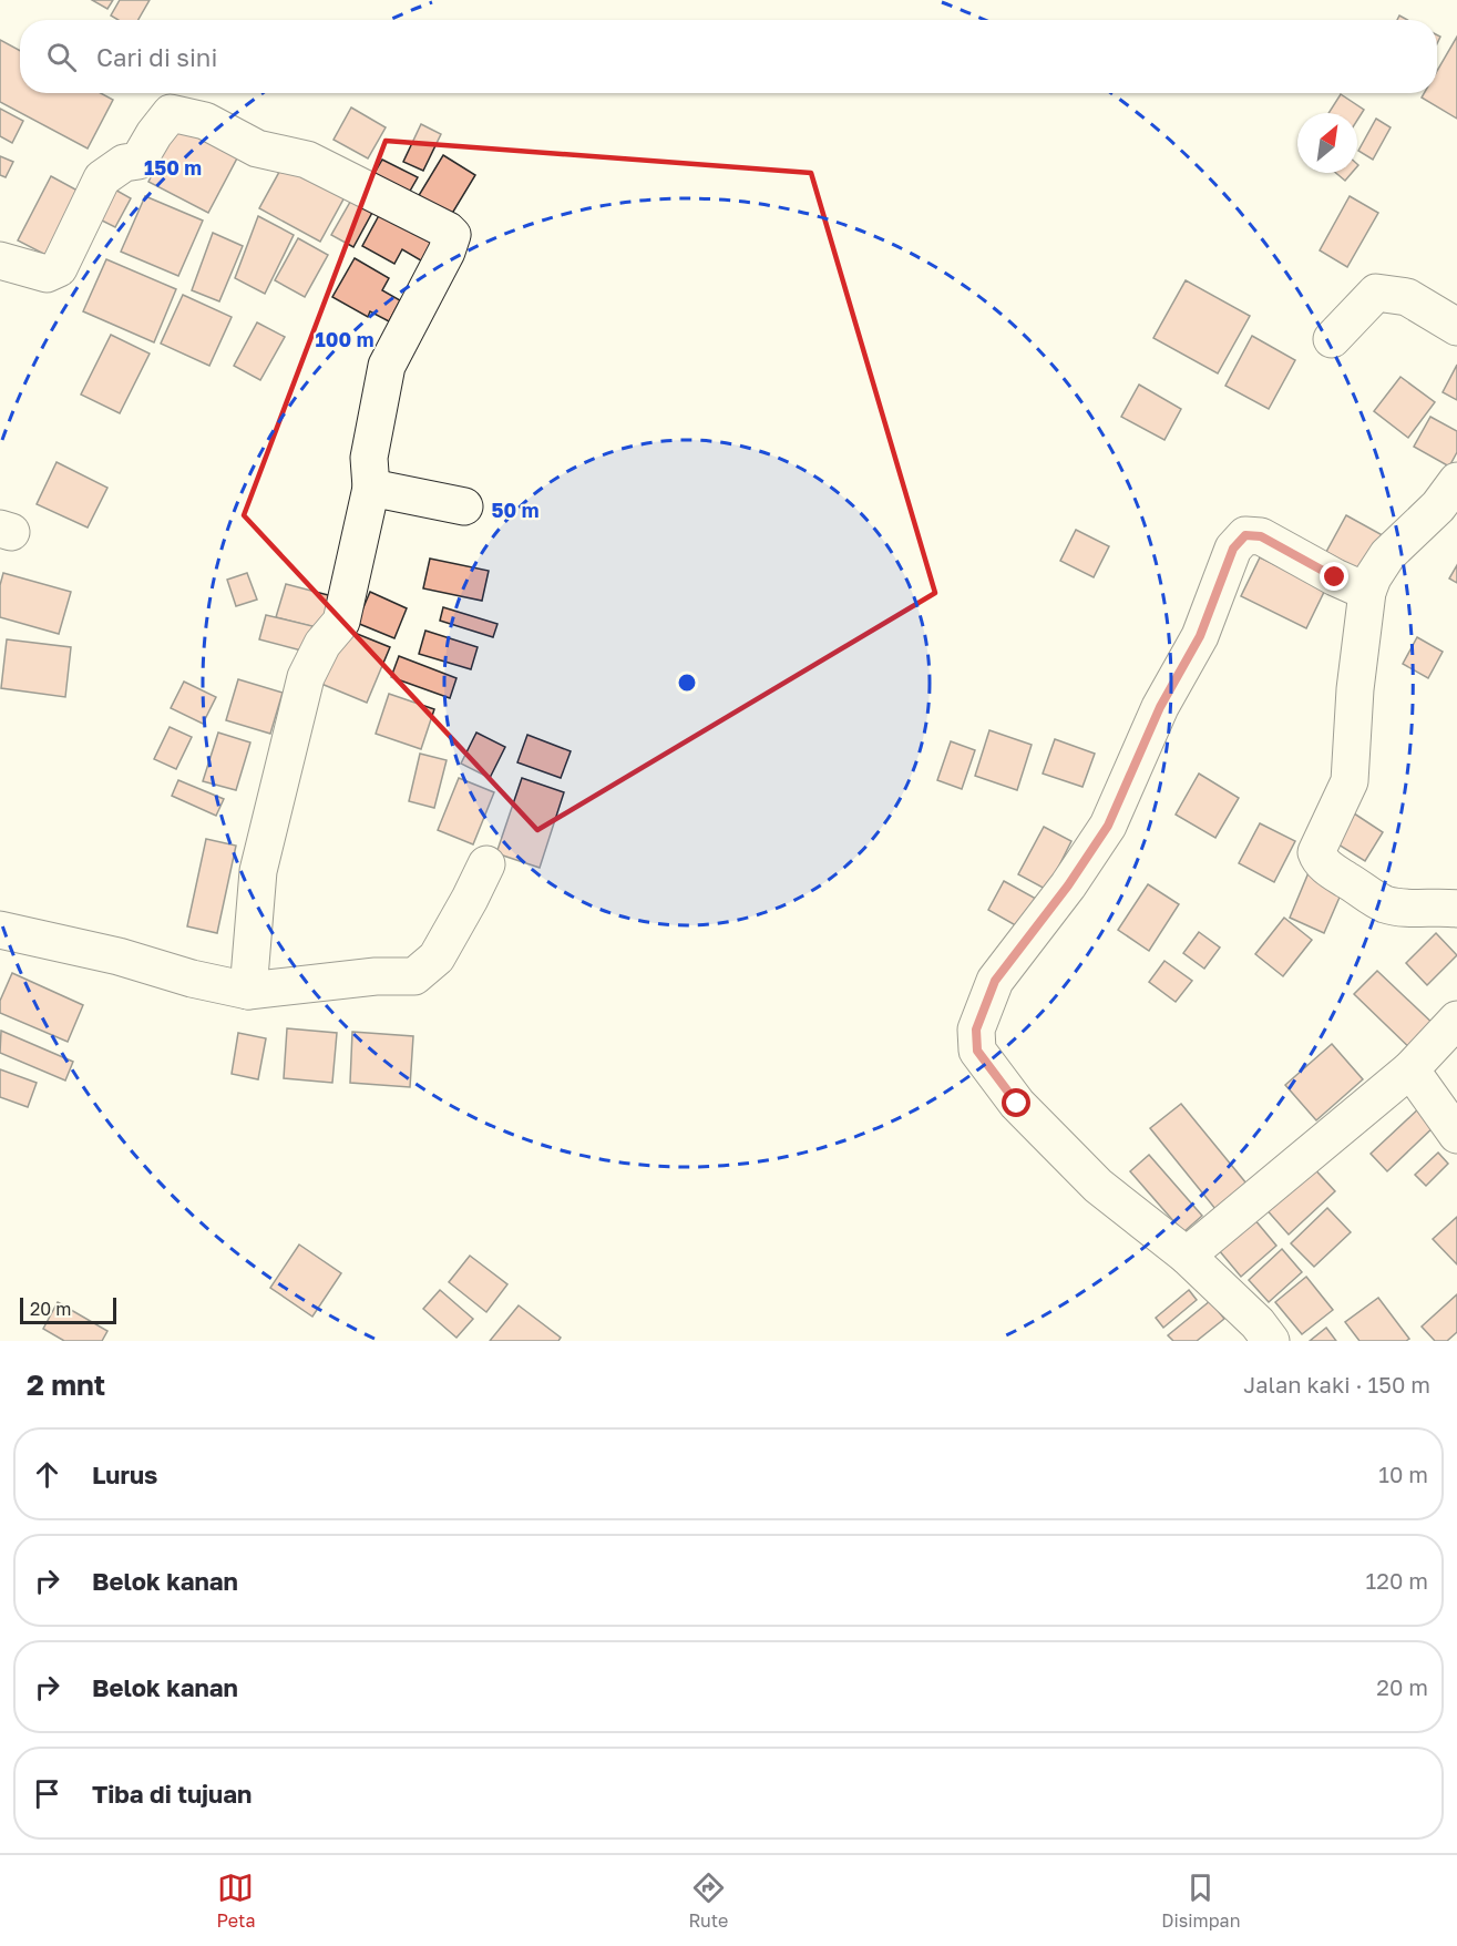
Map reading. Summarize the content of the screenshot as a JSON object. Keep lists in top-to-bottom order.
{
  "scale_bar": "20 m",
  "north": "top right",
  "page": {
    "search": "Cari di sini",
    "scale": "20 m",
    "heading": ["2 mnt", "Jalan kaki · 150 m"],
    "list": [
      ["Lurus", "10 m"],
      ["Belok kanan", "120 m"],
      ["Belok kanan", "20 m"],
      "Tiba di tujuan"
    ],
    "nav": ["Peta", "Rute", "Disimpan"]
  },
  "rings": ["150 m", "100 m", "50 m"]
}
